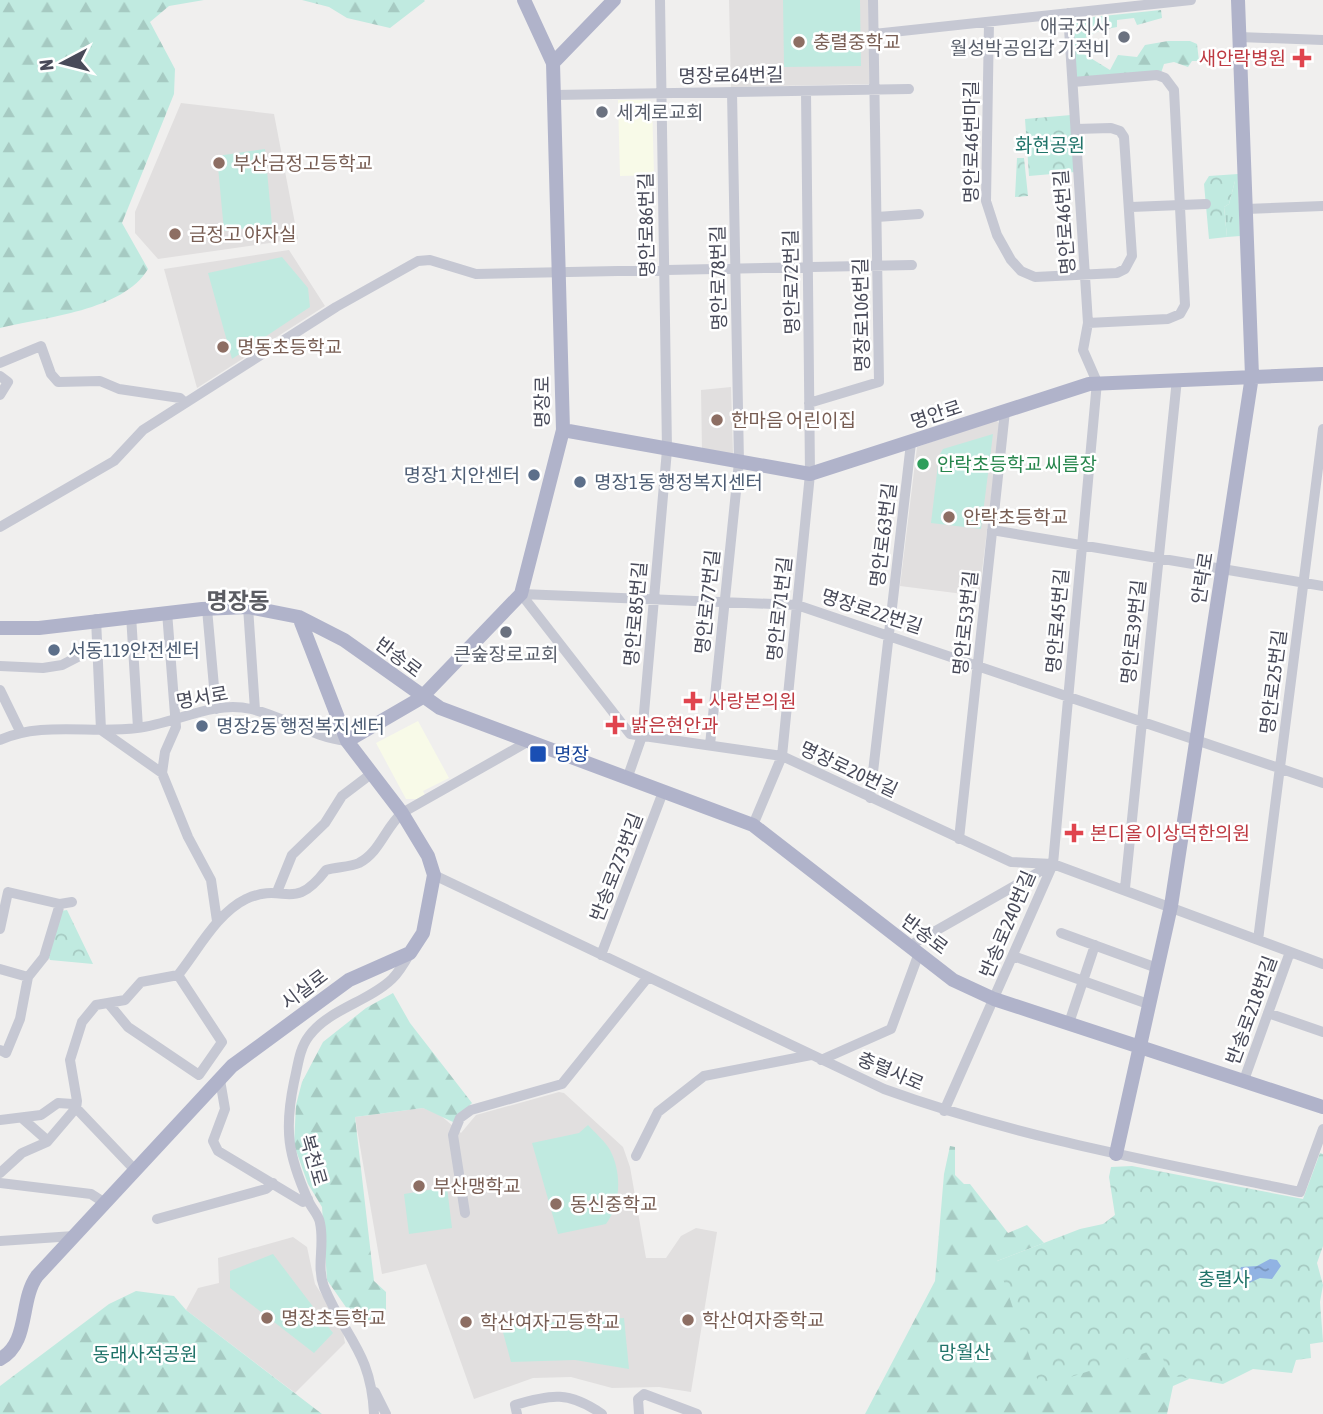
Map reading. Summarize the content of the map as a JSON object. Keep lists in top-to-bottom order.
{
  "streets": {
    "main road": [
      "명장로",
      "명안로",
      "안락로",
      "반송로",
      "시실로"
    ],
    "street": [
      "명장로64번길",
      "명안로46번마길",
      "명안로46번길",
      "명안로86번길",
      "명안로78번길",
      "명안로72번길",
      "명장로106번길",
      "명안로63번길",
      "명안로77번길",
      "명안로71번길",
      "명장로22번길",
      "명안로85번길",
      "명안로45번길",
      "명안로53번길",
      "명안로39번길",
      "명안로25번길",
      "명서로",
      "명장로20번길",
      "반송로273번길",
      "반송로240번길",
      "반송로218번길",
      "충렬사로",
      "복천로"
    ]
  },
  "crossings": [
    ["명장로64번길", "명안로86번길"],
    ["명장로64번길", "명안로78번길"],
    ["명장로64번길", "명안로72번길"],
    ["명장로64번길", "명장로106번길"],
    ["명장로64번길", "명장로"],
    ["명안로46번마길", "명안로46번길"],
    ["명안로46번길", "명안로"],
    ["명안로46번길", "명안로45번길"],
    ["명안로86번길", "명안로"],
    ["명안로86번길", "명안로85번길"],
    ["명안로78번길", "명안로"],
    ["명안로78번길", "명안로77번길"],
    ["명안로72번길", "명장로106번길"],
    ["명안로72번길", "명안로"],
    ["명안로72번길", "명안로71번길"],
    ["명장로", "명안로"],
    ["명장로", "명장로22번길"],
    ["명장로", "반송로"],
    ["명장로", "명서로"],
    ["명장로", "명장로20번길"],
    ["명안로", "명안로63번길"],
    ["명안로", "안락로"],
    ["명안로", "명안로77번길"],
    ["명안로", "명안로71번길"],
    ["명안로", "명안로85번길"],
    ["명안로", "명안로45번길"],
    ["명안로", "명안로53번길"],
    ["명안로", "명안로39번길"],
    ["명안로63번길", "명장로22번길"],
    ["명안로63번길", "명장로20번길"],
    ["안락로", "명장로22번길"],
    ["안락로", "반송로"],
    ["안락로", "명장로20번길"],
    ["안락로", "충렬사로"],
    ["명안로77번길", "명장로22번길"],
    ["명안로77번길", "명장로20번길"],
    ["명안로71번길", "명장로22번길"],
    ["명안로71번길", "반송로"],
    ["명안로71번길", "명장로20번길"],
    ["명장로22번길", "명안로85번길"],
    ["명장로22번길", "명안로45번길"],
    ["명장로22번길", "명안로53번길"],
    ["명장로22번길", "명안로39번길"],
    ["명장로22번길", "명안로25번길"],
    ["명장로22번길", "명장로20번길"],
    ["명안로85번길", "반송로"],
    ["명안로85번길", "명장로20번길"],
    ["명안로45번길", "명장로20번길"],
    ["명안로45번길", "반송로240번길"],
    ["명안로53번길", "명장로20번길"],
    ["명안로39번길", "명장로20번길"],
    ["반송로", "반송로273번길"],
    ["반송로", "반송로240번길"],
    ["반송로", "반송로218번길"],
    ["명안로25번길", "명장로20번길"],
    ["명장로20번길", "반송로240번길"],
    ["명장로20번길", "반송로218번길"],
    ["반송로273번길", "충렬사로"],
    ["반송로240번길", "충렬사로"],
    ["시실로", "복천로"]
  ],
  "districts": ["명장동"],
  "parks": [
    "화현공원",
    "충렬사",
    "망월산",
    "동래사적공원"
  ],
  "places": {
    "other": [
      "애국지사 월성박공임갑 기적비",
      "충렬중학교",
      "세계로교회",
      "부산금정고등학교",
      "금정고 야자실",
      "명동초등학교",
      "한마음 어린이집",
      "안락초등학교 씨름장",
      "명장1 치안센터",
      "명장1동 행정복지센터",
      "안락초등학교",
      "큰숲장로교회",
      "서동119안전센터",
      "명장2동 행정복지센터",
      "부산맹학교",
      "동신중학교",
      "명장초등학교",
      "학산여자중학교",
      "학산여자고등학교"
    ],
    "health": [
      "새안락병원",
      "사랑본의원",
      "밝은현안과",
      "본디올 이상덕한의원"
    ],
    "transit": ["명장"]
  },
  "north": "left"
}
